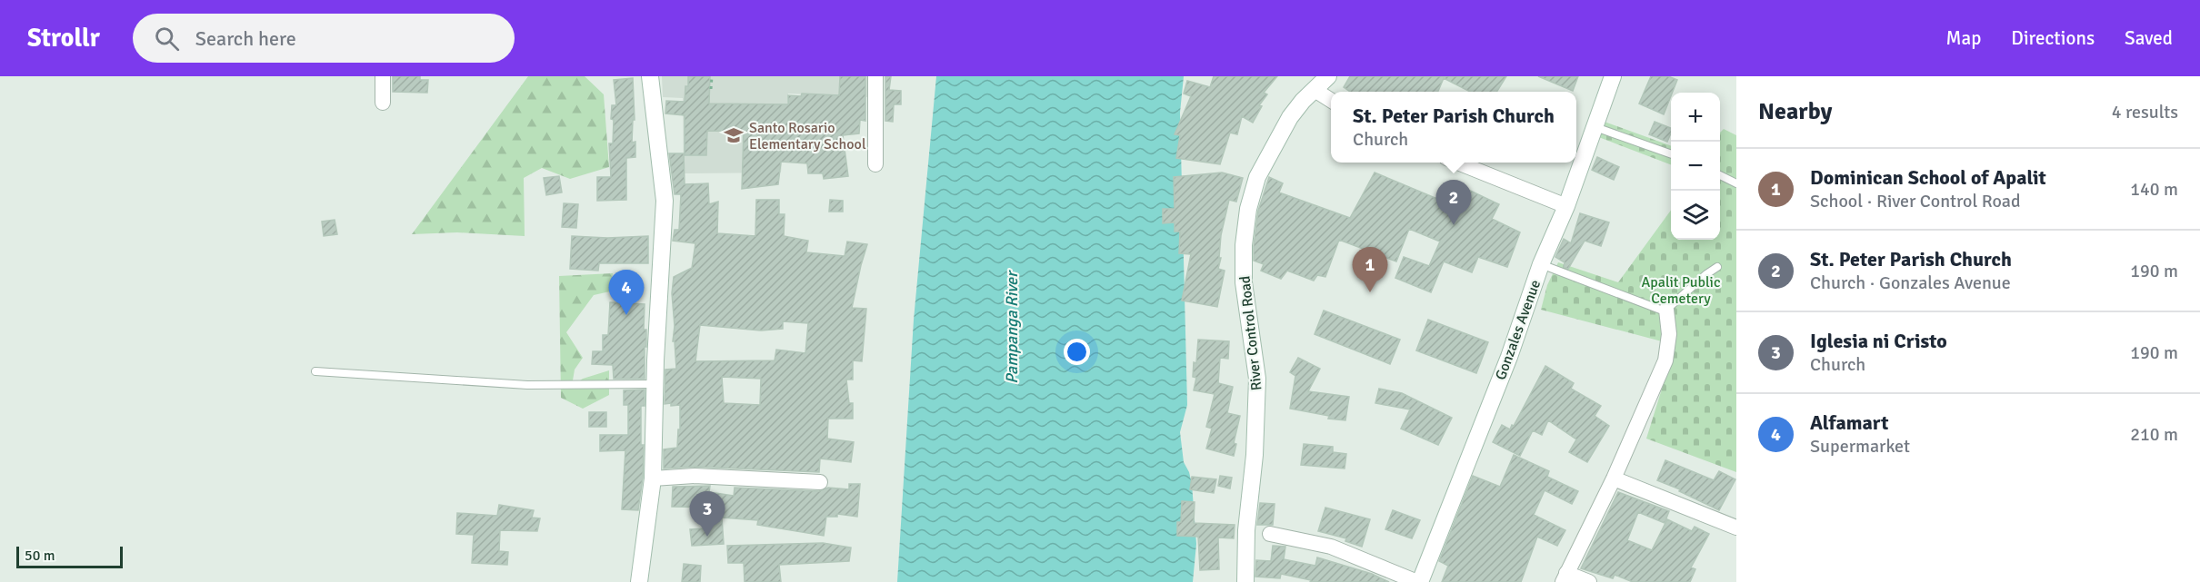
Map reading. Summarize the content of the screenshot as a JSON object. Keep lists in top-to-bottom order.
{
  "streets": {
    "street": ["Gonzales Avenue", "River Control Road"]
  },
  "water": ["Pampanga River"],
  "parks": ["Apalit Public Cemetery"],
  "places": {
    "school or university": ["Santo Rosario Elementary School"]
  },
  "scale_bar": "50 m",
  "page": {
    "header": "Strollr",
    "search": "Search here",
    "nav": ["Map", "Directions", "Saved"],
    "heading": ["Nearby", "4 results"],
    "popup": ["St. Peter Parish Church", "Church"],
    "map_buttons": ["+", "−"],
    "list": [
      {
        "mark": "1",
        "name": "Dominican School of Apalit",
        "note": "School · River Control Road",
        "value": "140 m"
      },
      {
        "mark": "2",
        "name": "St. Peter Parish Church",
        "note": "Church · Gonzales Avenue",
        "value": "190 m"
      },
      {
        "mark": "3",
        "name": "Iglesia ni Cristo",
        "note": "Church",
        "value": "190 m"
      },
      {
        "mark": "4",
        "name": "Alfamart",
        "note": "Supermarket",
        "value": "210 m"
      }
    ],
    "pins": [
      "2",
      "1",
      "4",
      "3"
    ],
    "scale": "50 m"
  }
}
